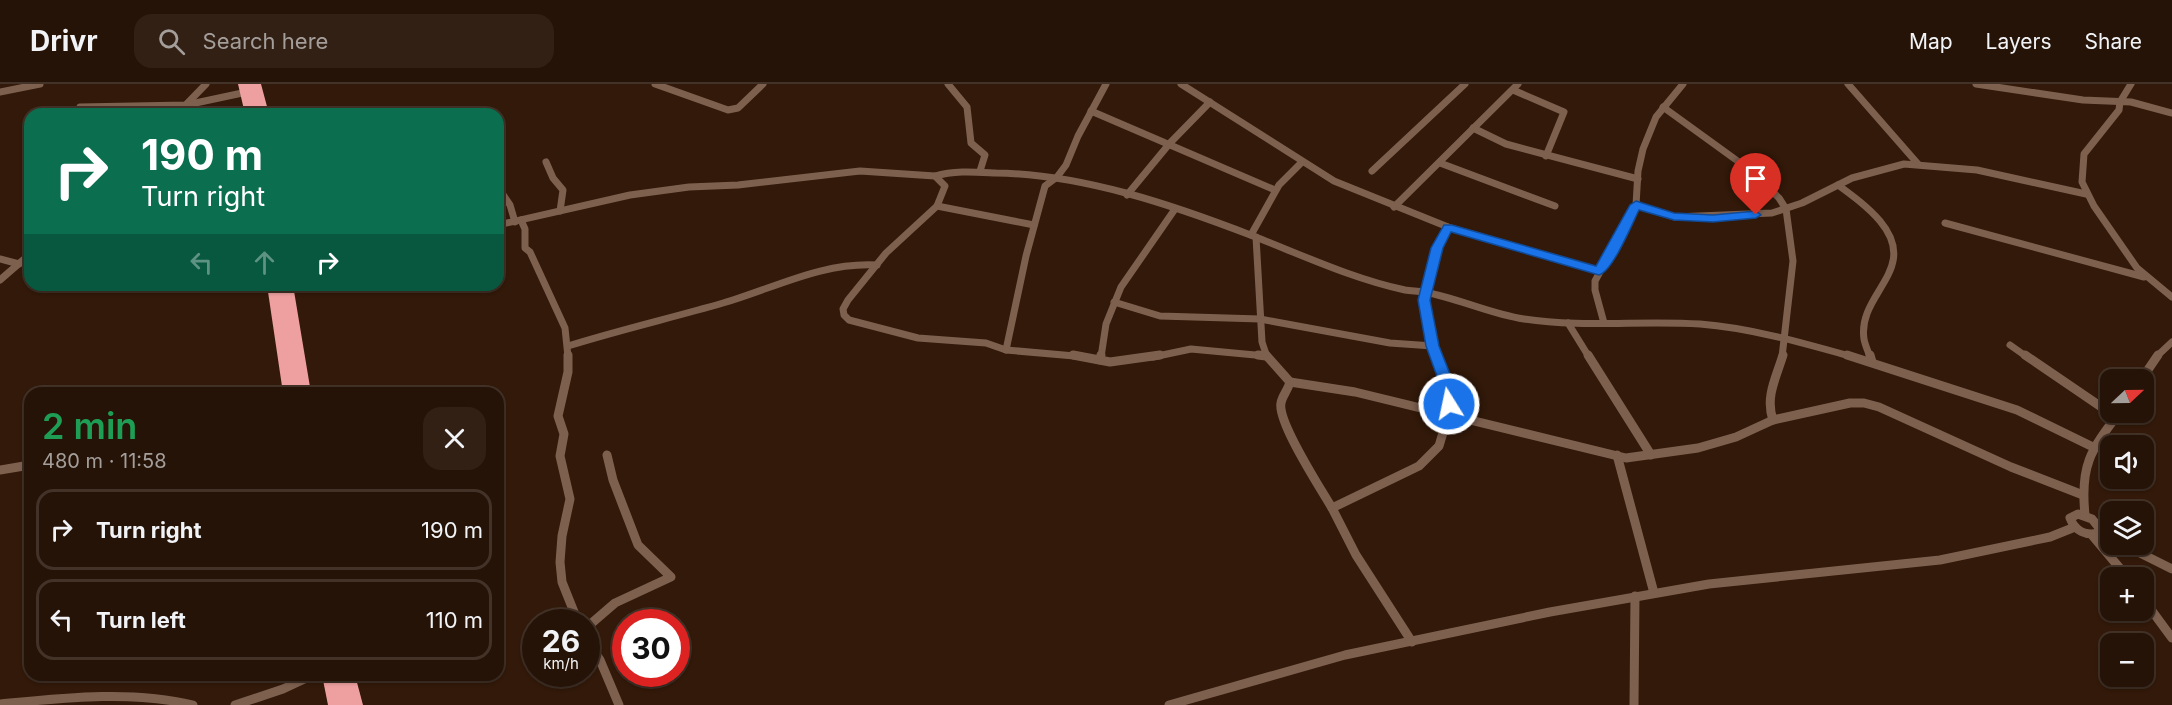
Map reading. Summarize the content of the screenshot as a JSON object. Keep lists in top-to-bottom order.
{
  "north": "right",
  "page": {
    "header": "Drivr",
    "search": "Search here",
    "nav": ["Map", "Layers", "Share"],
    "turn": ["190 m", "Turn right"],
    "map_buttons": ["+", "−"],
    "heading": ["2 min", "480 m · 11:58"],
    "list": [
      {
        "name": "Turn right",
        "value": "190 m"
      },
      {
        "name": "Turn left",
        "value": "110 m"
      }
    ],
    "speed": "26 km/h",
    "limit": "30"
  }
}
